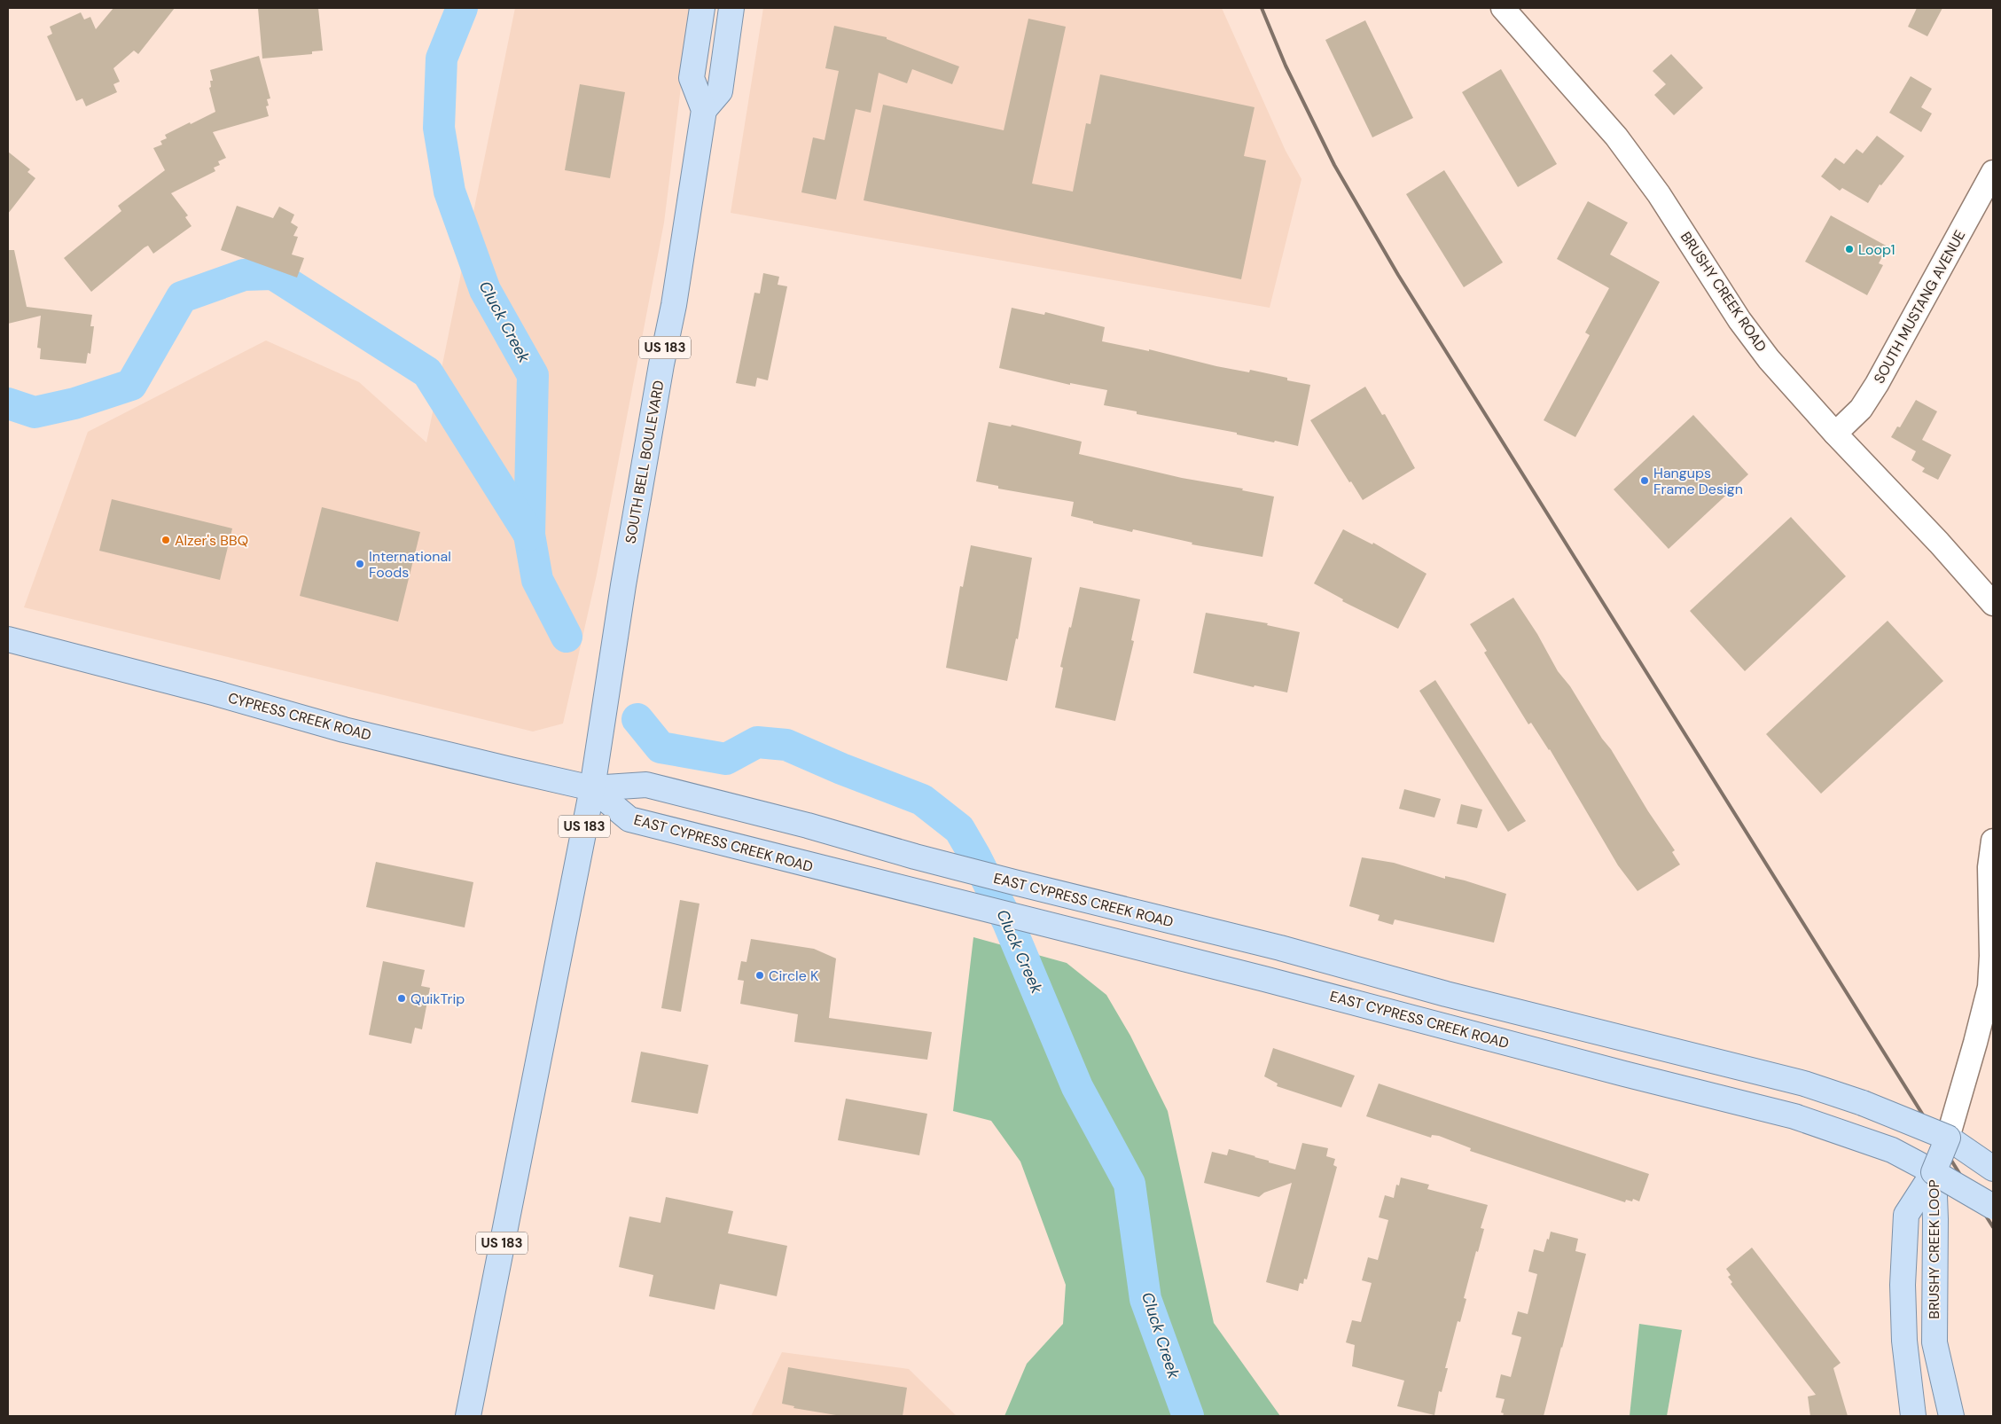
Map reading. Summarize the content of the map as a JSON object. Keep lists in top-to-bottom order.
{
  "streets": {
    "main road": [
      "US 183",
      "SOUTH BELL BOULEVARD",
      "CYPRESS CREEK ROAD",
      "EAST CYPRESS CREEK ROAD",
      "BRUSHY CREEK LOOP"
    ],
    "street": ["BRUSHY CREEK ROAD", "SOUTH MUSTANG AVENUE"]
  },
  "crossings": [
    ["BRUSHY CREEK ROAD", "SOUTH MUSTANG AVENUE"],
    ["US 183", "SOUTH BELL BOULEVARD"],
    ["US 183", "CYPRESS CREEK ROAD"],
    ["US 183", "EAST CYPRESS CREEK ROAD"],
    ["SOUTH BELL BOULEVARD", "CYPRESS CREEK ROAD"],
    ["SOUTH BELL BOULEVARD", "EAST CYPRESS CREEK ROAD"],
    ["CYPRESS CREEK ROAD", "EAST CYPRESS CREEK ROAD"],
    ["EAST CYPRESS CREEK ROAD", "BRUSHY CREEK LOOP"]
  ],
  "water": ["Cluck Creek"],
  "places": [
    "Loop1",
    "Hangups Frame Design",
    "Alzer's BBQ",
    "International Foods",
    "Circle K",
    "QuikTrip"
  ]
}
